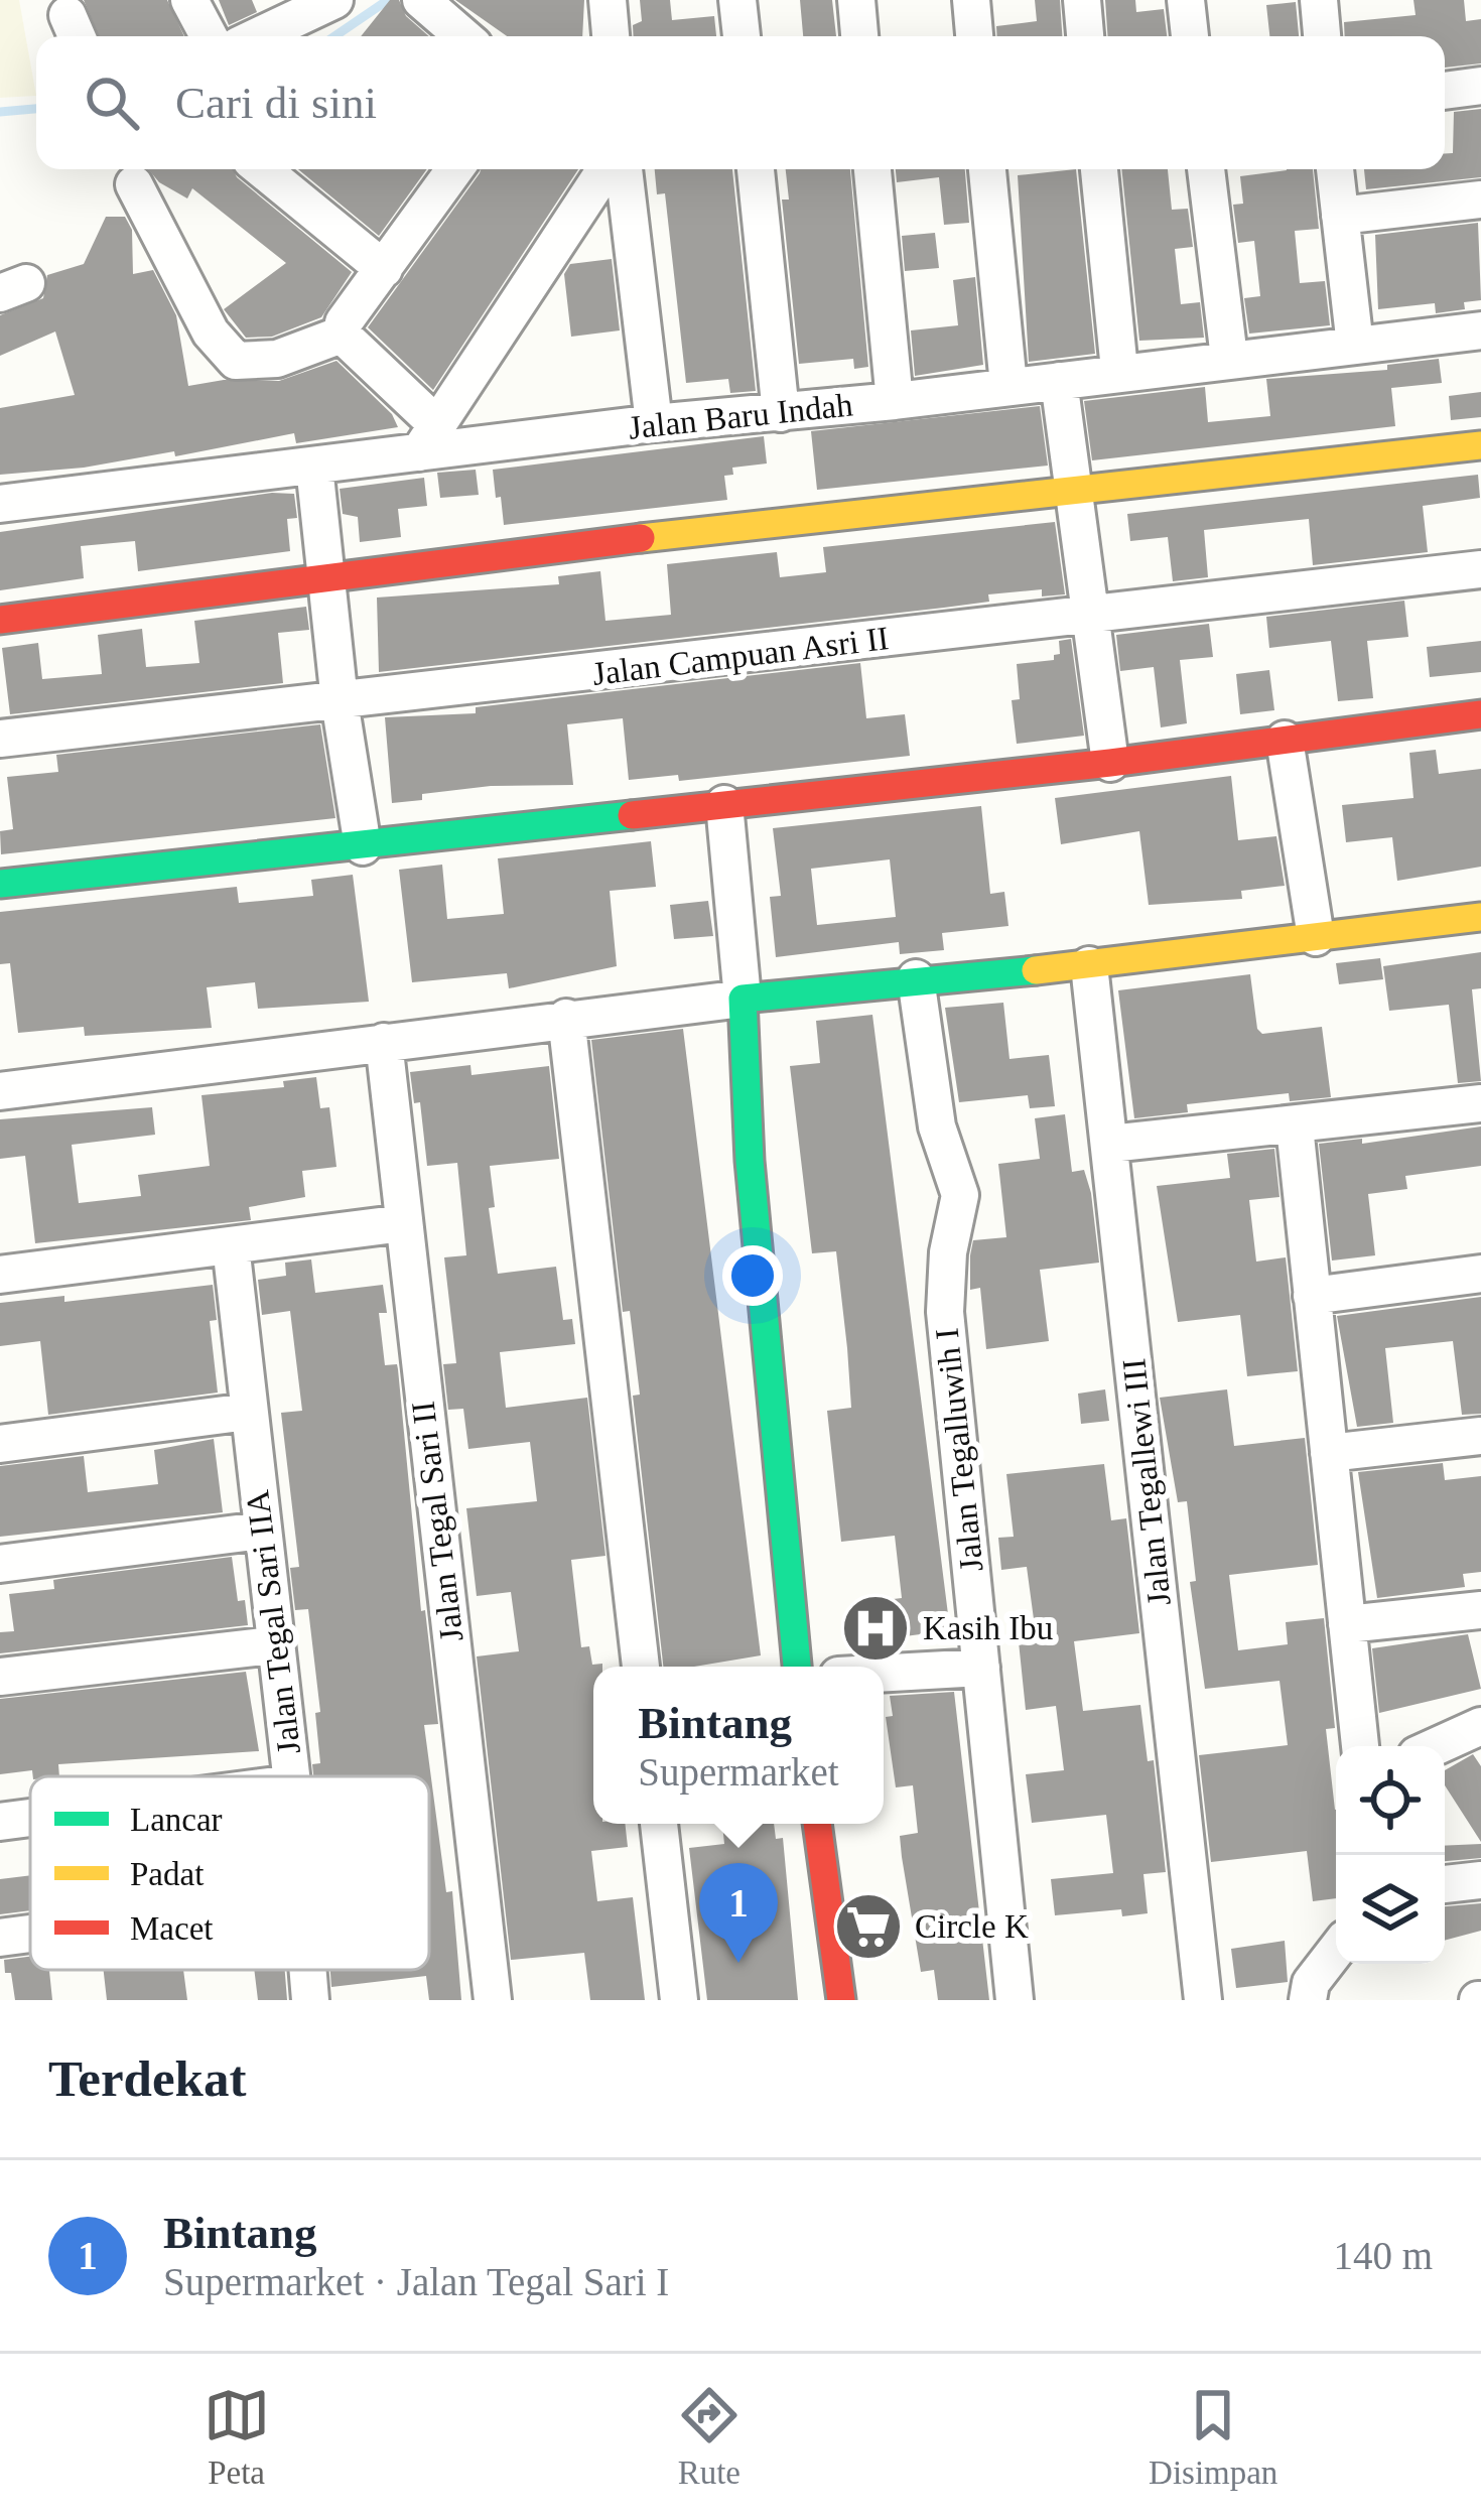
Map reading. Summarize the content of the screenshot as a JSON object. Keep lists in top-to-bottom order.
{
  "streets": {
    "street": [
      "Jalan Baru Indah",
      "Jalan Campuan Asri II",
      "Jalan Tegalluwih I",
      "Jalan Tegallewi III",
      "Jalan Tegal Sari II",
      "Jalan Tegal Sari IIA"
    ]
  },
  "places": {
    "hospital": ["Kasih Ibu"],
    "supermarket": ["Circle K"]
  },
  "legend": ["Lancar", "Padat", "Macet"],
  "page": {
    "search": "Cari di sini",
    "popup": ["Bintang", "Supermarket"],
    "pins": "1",
    "heading": "Terdekat",
    "list": [
      {
        "mark": "1",
        "name": "Bintang",
        "note": "Supermarket · Jalan Tegal Sari I",
        "value": "140 m"
      }
    ],
    "nav": ["Peta", "Rute", "Disimpan"]
  }
}
